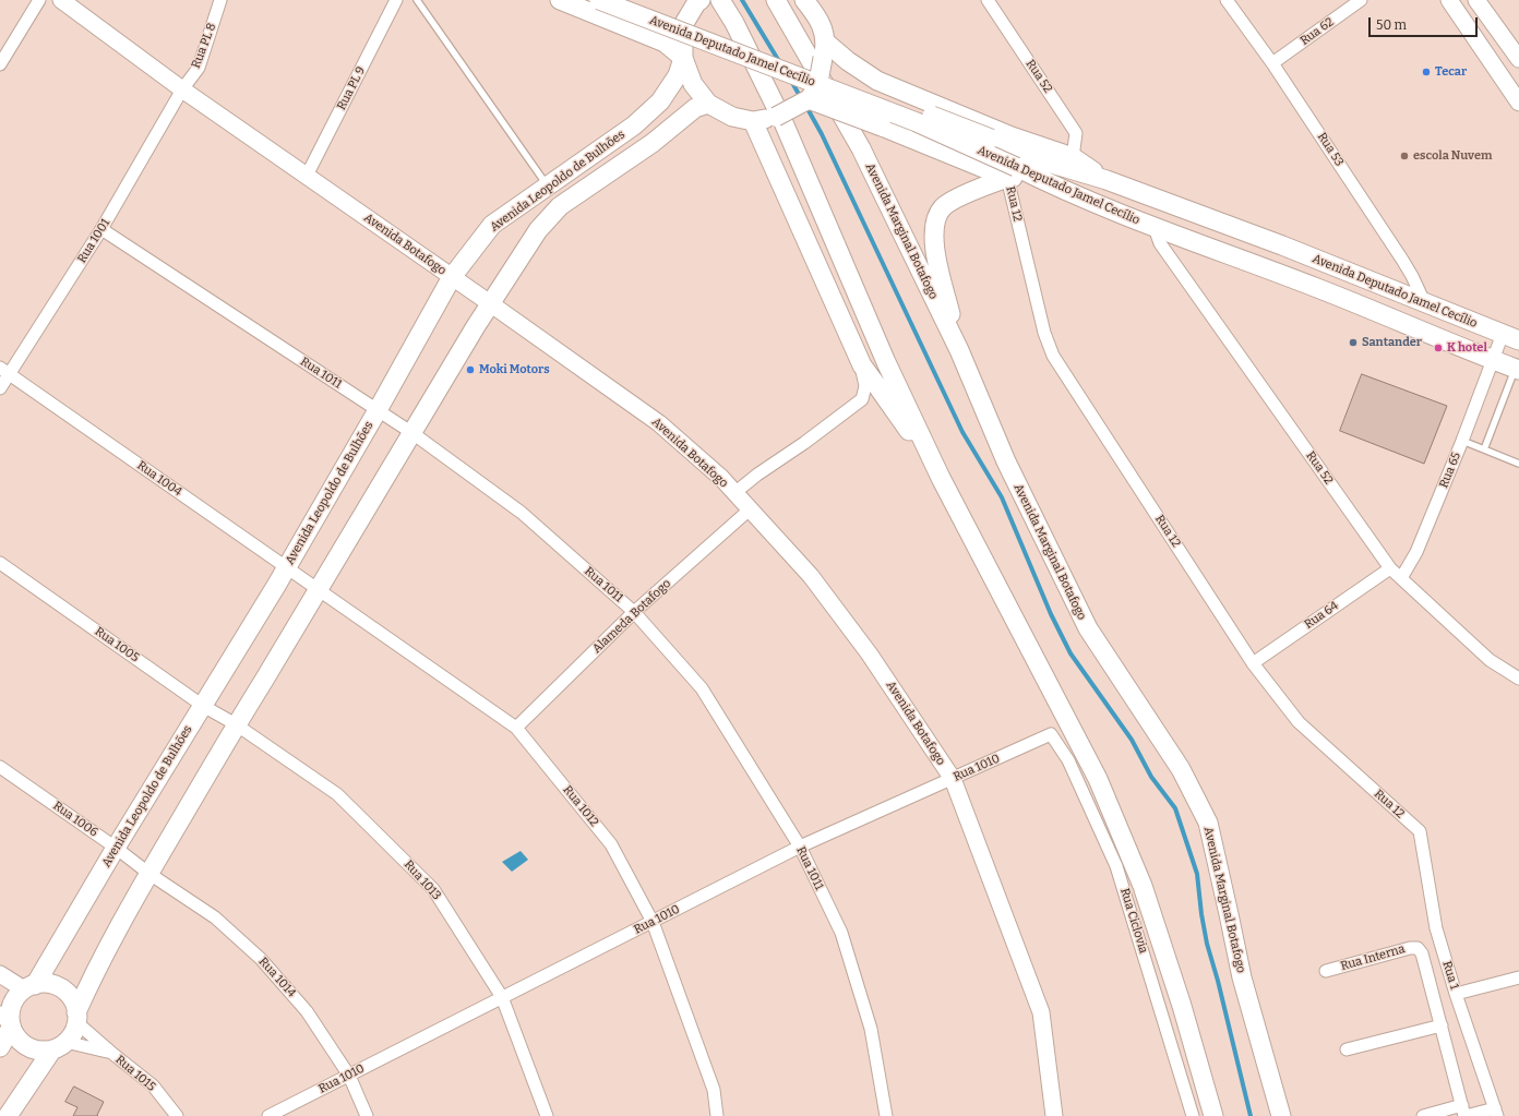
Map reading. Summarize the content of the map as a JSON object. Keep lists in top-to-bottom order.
{
  "streets": {
    "main road": ["Avenida Deputado Jamel Cecílio", "Avenida Leopoldo de Bulhões", "Avenida Marginal Botafogo"],
    "street": [
      "Rua 62",
      "Rua PL 8",
      "Rua 52",
      "Rua PL 9",
      "Rua 53",
      "Rua 12",
      "Rua 1001",
      "Avenida Botafogo",
      "Rua 1011",
      "Rua 65",
      "Rua 1004",
      "Rua 64",
      "Alameda Botafogo",
      "Rua 1005",
      "Rua 1010",
      "Rua 1012",
      "Rua 1006",
      "Rua 1013",
      "Rua Ciclovia",
      "Rua Interna",
      "Rua 1",
      "Rua 1014",
      "Rua 1015"
    ]
  },
  "crossings": [
    ["Rua 62", "Rua 53"],
    ["Rua PL 8", "Rua 1001"],
    ["Rua PL 8", "Avenida Botafogo"],
    ["Avenida Deputado Jamel Cecílio", "Rua 52"],
    ["Avenida Deputado Jamel Cecílio", "Rua 53"],
    ["Avenida Deputado Jamel Cecílio", "Rua 12"],
    ["Avenida Deputado Jamel Cecílio", "Rua 65"],
    ["Rua 52", "Rua 65"],
    ["Rua 52", "Rua 64"],
    ["Rua PL 9", "Avenida Botafogo"],
    ["Avenida Leopoldo de Bulhões", "Avenida Botafogo"],
    ["Avenida Leopoldo de Bulhões", "Rua 1011"],
    ["Avenida Leopoldo de Bulhões", "Rua 1004"],
    ["Avenida Leopoldo de Bulhões", "Rua 1005"],
    ["Avenida Leopoldo de Bulhões", "Rua 1012"],
    ["Avenida Leopoldo de Bulhões", "Rua 1006"],
    ["Avenida Leopoldo de Bulhões", "Rua 1013"],
    ["Avenida Leopoldo de Bulhões", "Rua 1014"],
    ["Avenida Leopoldo de Bulhões", "Rua 1015"],
    ["Rua 12", "Rua 64"],
    ["Rua 12", "Rua 1"],
    ["Rua 1001", "Avenida Botafogo"],
    ["Rua 1001", "Rua 1011"],
    ["Rua 1001", "Rua 1004"],
    ["Avenida Botafogo", "Alameda Botafogo"],
    ["Avenida Botafogo", "Rua 1010"],
    ["Rua 1011", "Alameda Botafogo"],
    ["Rua 1011", "Rua 1010"],
    ["Rua 1004", "Rua 1012"],
    ["Alameda Botafogo", "Rua 1012"],
    ["Rua 1005", "Rua 1013"],
    ["Rua 1010", "Rua 1012"],
    ["Rua 1010", "Rua 1013"],
    ["Rua 1010", "Rua Ciclovia"],
    ["Rua 1010", "Rua 1014"],
    ["Rua 1006", "Rua 1014"]
  ],
  "places": [
    "Tecar",
    "escola Nuvem",
    "Santander",
    "K hotel",
    "Moki Motors"
  ],
  "scale_bar": "50 m"
}
